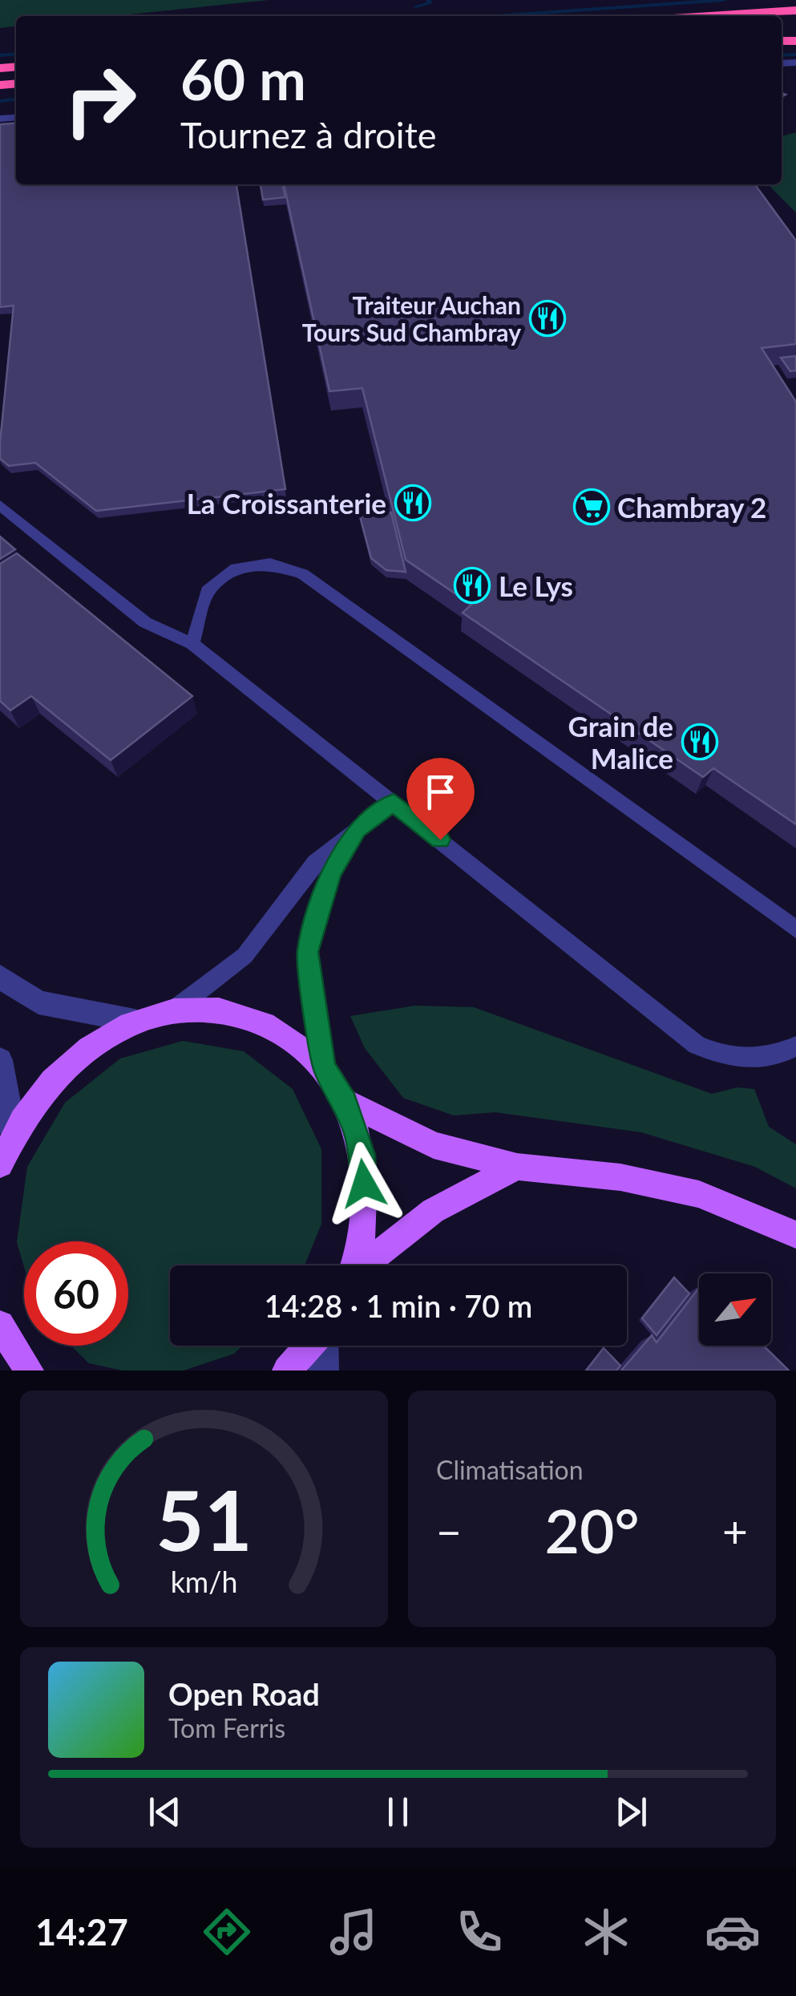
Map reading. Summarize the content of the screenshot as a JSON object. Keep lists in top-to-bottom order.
{
  "places": {
    "restaurant": [
      "Traiteur Auchan Tours Sud Chambray",
      "La Croissanterie",
      "Le Lys",
      "Grain de Malice"
    ],
    "supermarket": ["Chambray 2"]
  },
  "north": "top right",
  "page": {
    "turn": ["60 m", "Tournez à droite"],
    "limit": "60",
    "trip": "14:28 · 1 min · 70 m",
    "tile": "Climatisation",
    "heat": ["−", "20°", "+"],
    "song": ["Open Road", "Tom Ferris"],
    "tabs": "14:27",
    "gauge": ["51", "km/h"]
  }
}
